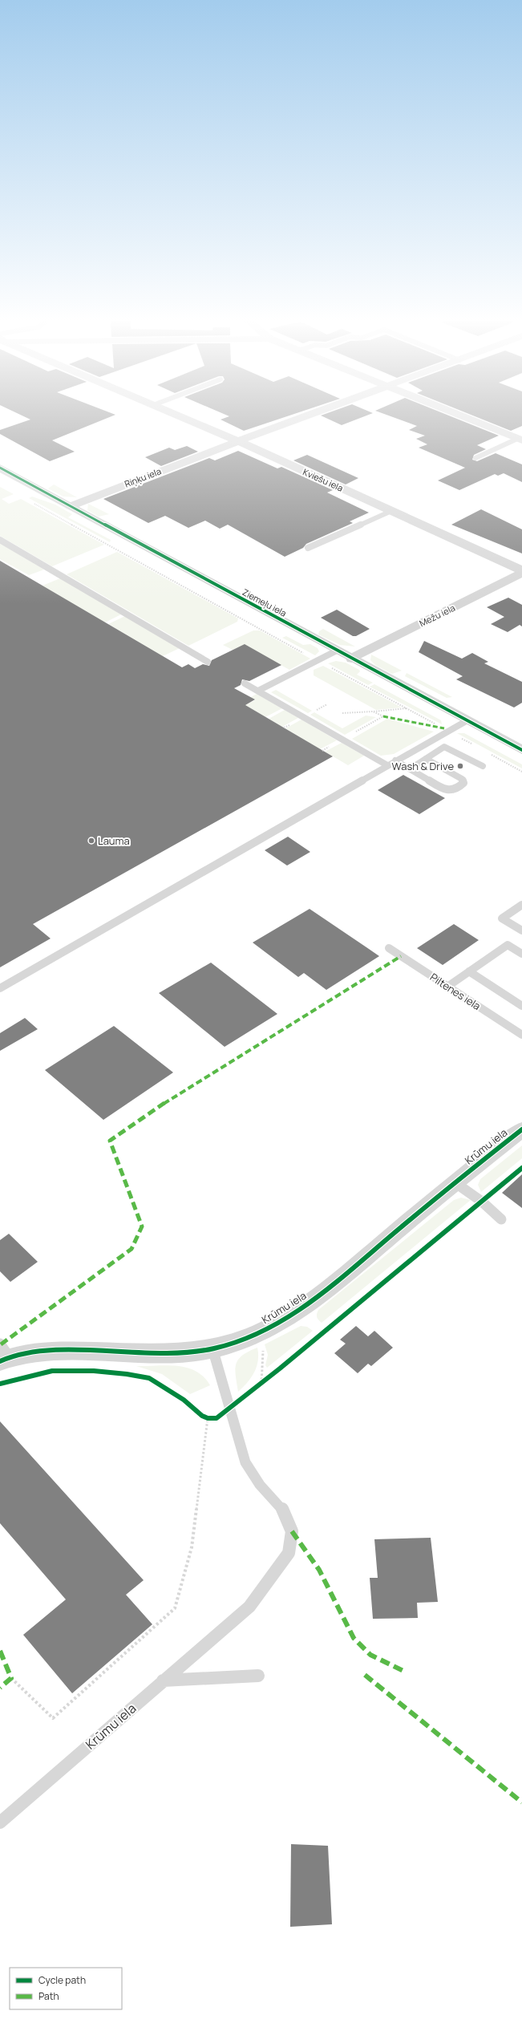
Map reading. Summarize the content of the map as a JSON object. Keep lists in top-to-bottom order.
{
  "streets": {
    "street": [
      "Riņķu iela",
      "Kviešu iela",
      "Ziemeļu iela",
      "Mežu iela",
      "Krūmu iela"
    ],
    "lane": ["Piltenes iela"]
  },
  "crossings": [
    ["Riņķu iela", "Kviešu iela"],
    ["Riņķu iela", "Ziemeļu iela"],
    ["Ziemeļu iela", "Mežu iela"]
  ],
  "places": ["Wash & Drive", "Lauma"],
  "legend": ["Cycle path", "Path"]
}
